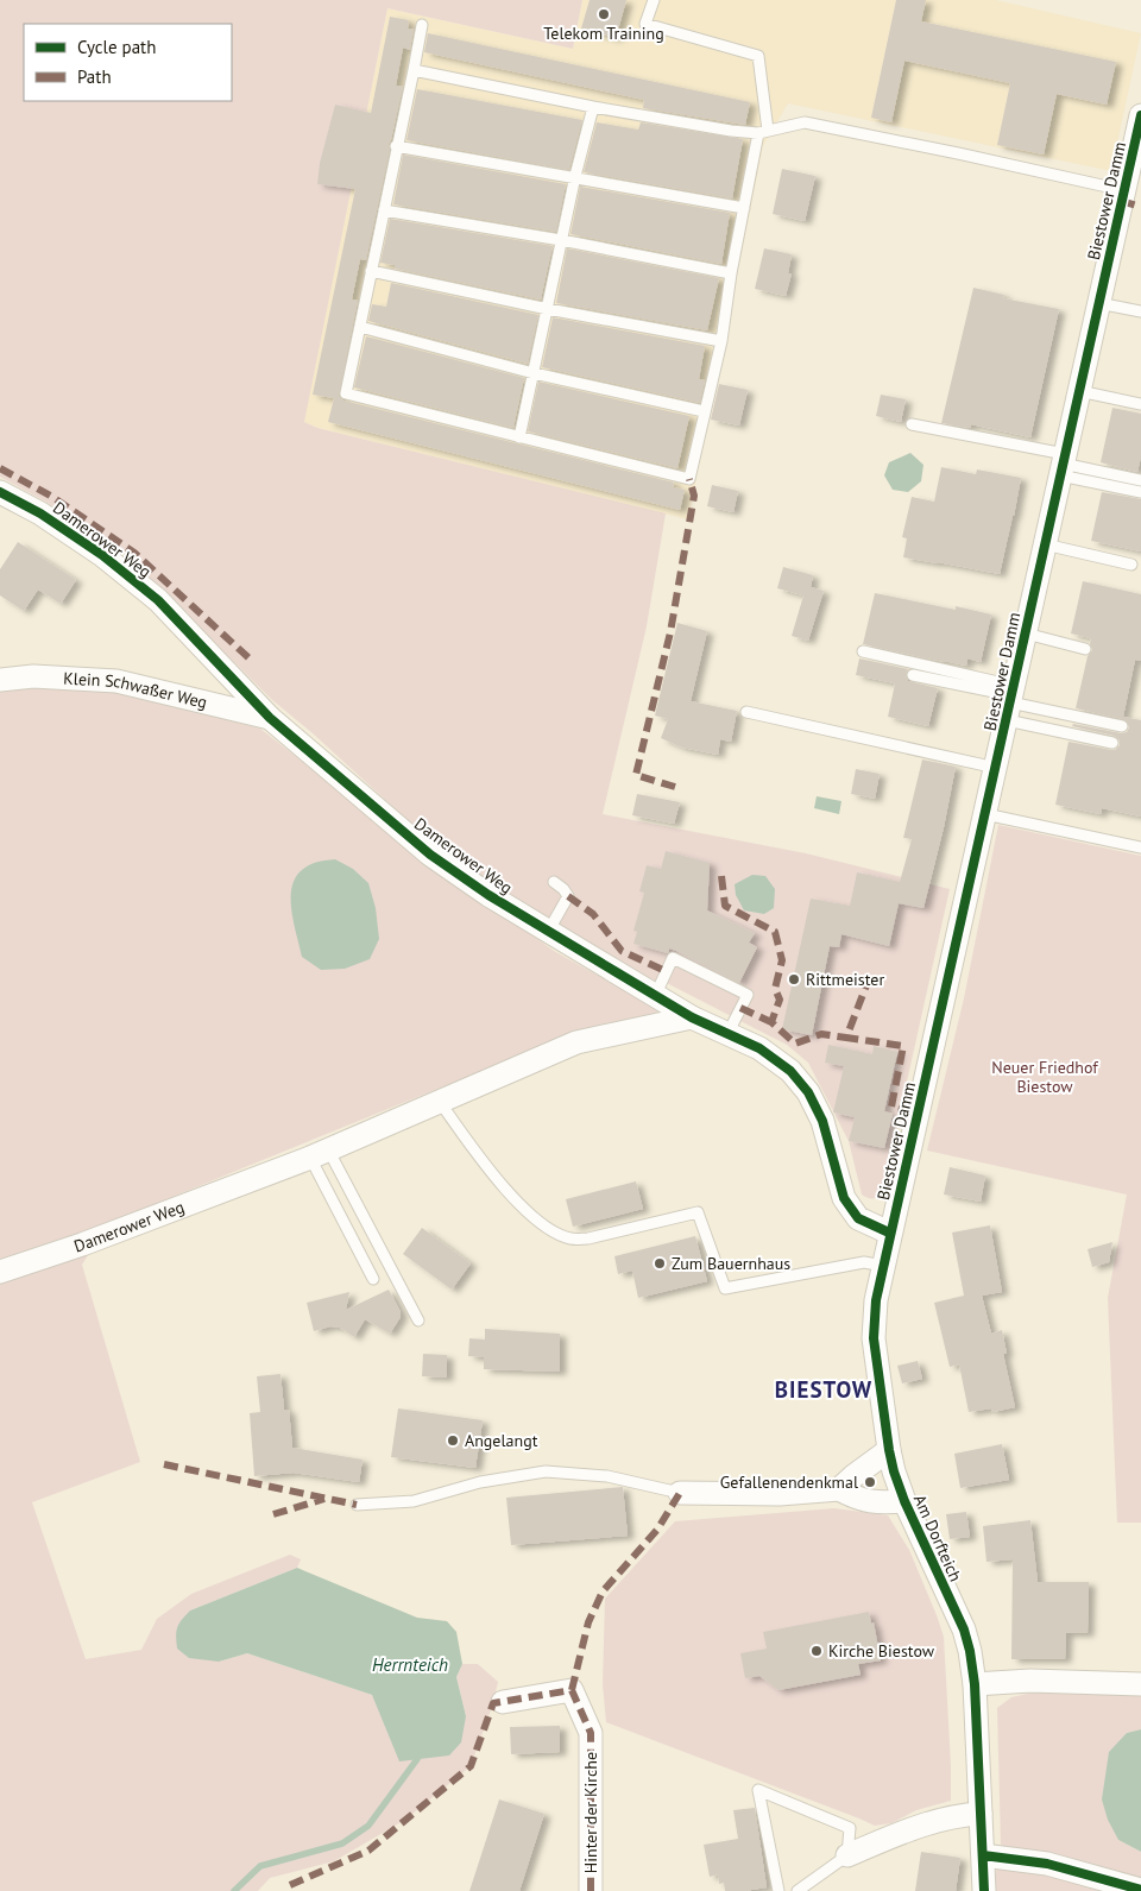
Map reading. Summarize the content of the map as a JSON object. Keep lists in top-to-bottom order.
{
  "streets": {
    "street": [
      "Biestower Damm",
      "Damerower Weg",
      "Klein Schwaßer Weg",
      "Am Dorfteich",
      "Hinter der Kirche"
    ]
  },
  "crossings": [
    ["Biestower Damm", "Damerower Weg"],
    ["Biestower Damm", "Am Dorfteich"],
    ["Damerower Weg", "Klein Schwaßer Weg"],
    ["Damerower Weg", "Am Dorfteich"]
  ],
  "districts": ["BIESTOW"],
  "water": ["Herrnteich"],
  "parks": ["Neuer Friedhof Biestow"],
  "places": [
    "Telekom Training",
    "Rittmeister",
    "Zum Bauernhaus",
    "Angelangt",
    "Gefallenendenkmal",
    "Kirche Biestow"
  ],
  "legend": ["Cycle path", "Path"]
}
